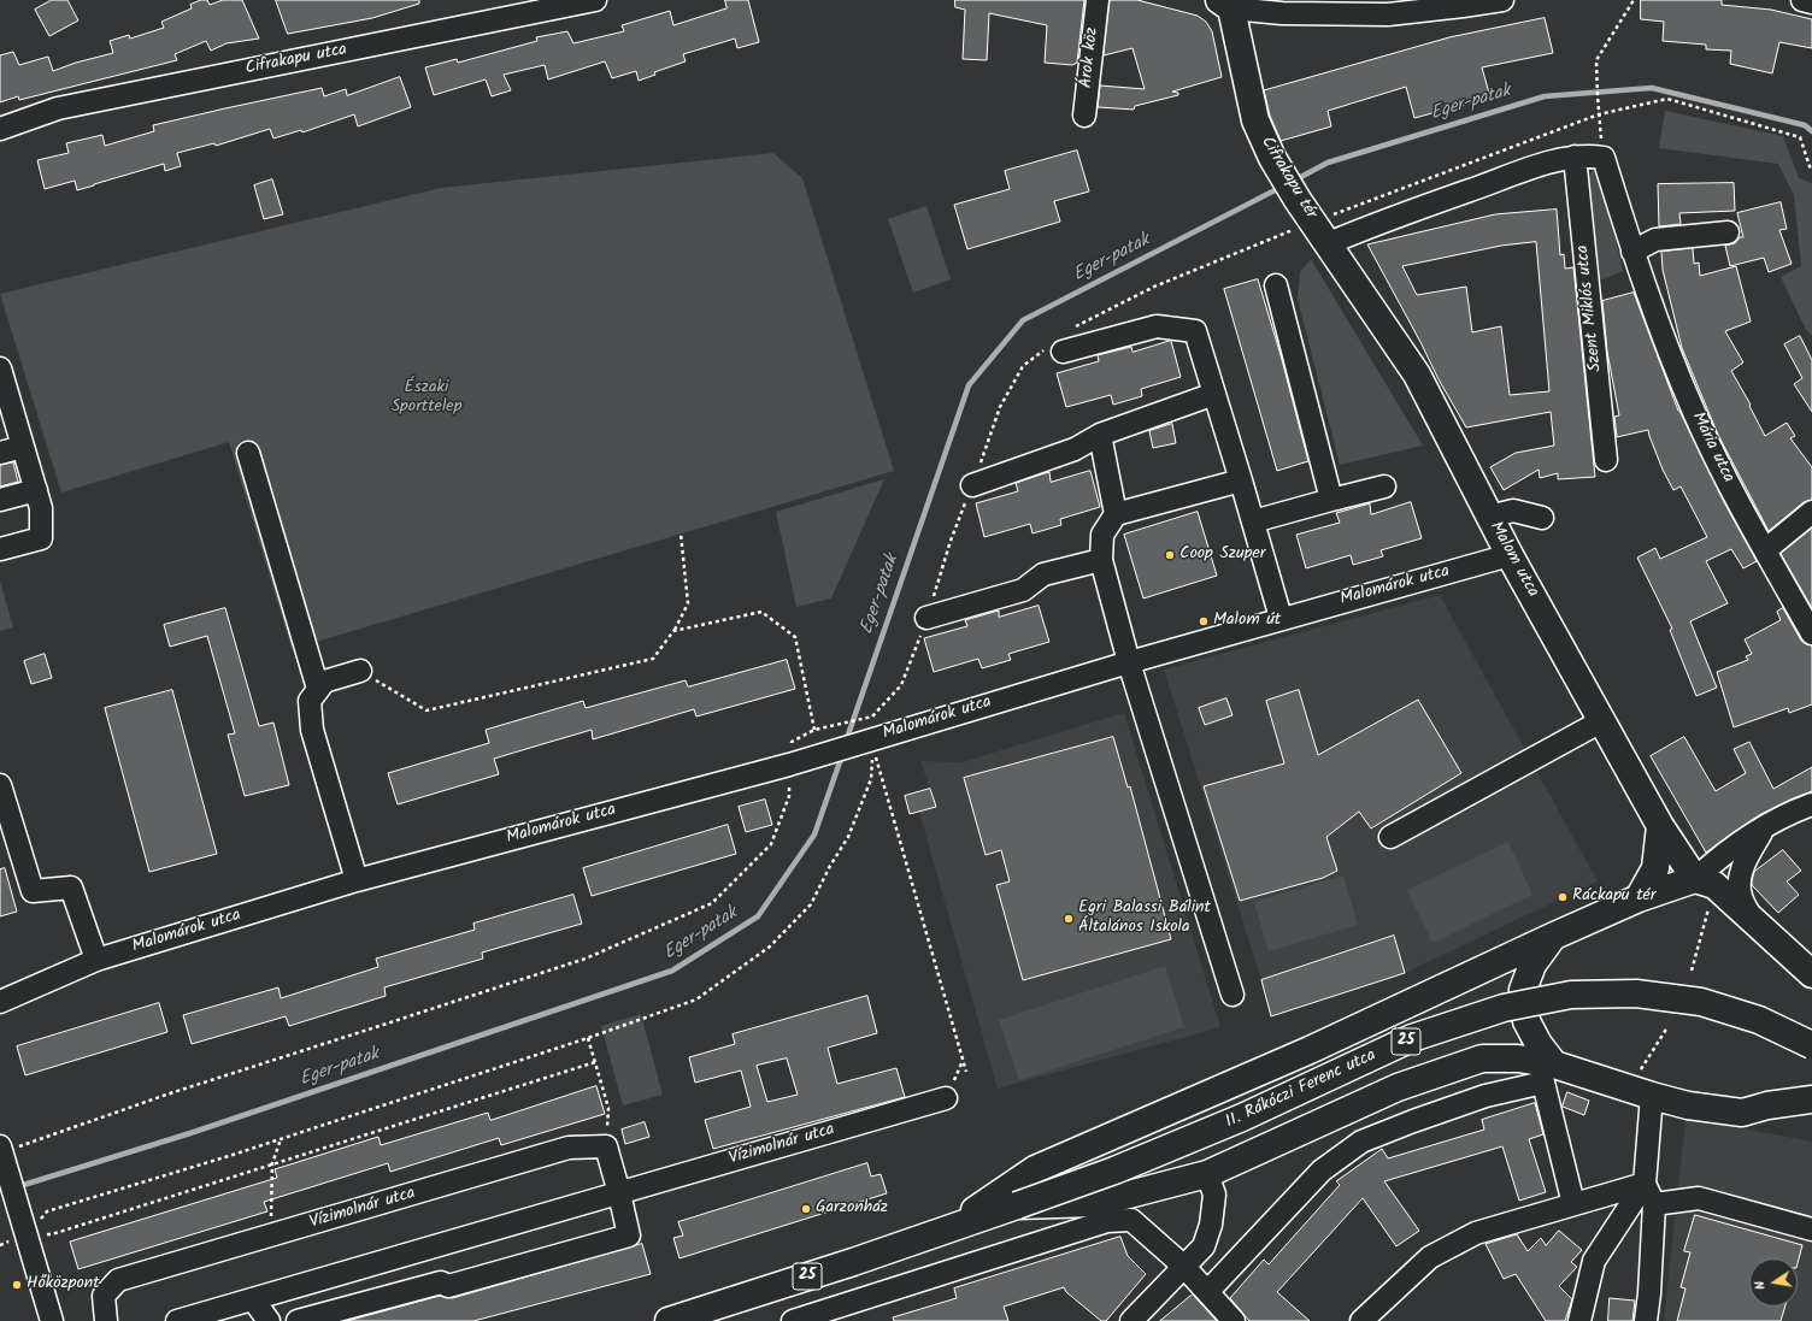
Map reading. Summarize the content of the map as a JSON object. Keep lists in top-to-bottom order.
{
  "streets": {
    "main road": [
      "Cifrakapu tér",
      "Malom utca",
      "25",
      "II. Rákóczi Ferenc utca"
    ],
    "street": [
      "Árok köz",
      "Cifrakapu utca",
      "Szent Miklós utca",
      "Mária utca",
      "Malomárok utca",
      "Vízimolnár utca"
    ]
  },
  "crossings": [
    ["Cifrakapu tér", "Malom utca"],
    ["Szent Miklós utca", "Mária utca"],
    ["Malom utca", "Malomárok utca"]
  ],
  "water": ["Eger-patak"],
  "parks": ["Északi Sporttelep"],
  "places": [
    "Coop Szuper",
    "Malom út",
    "Ráckapu tér",
    "Egri Balassi Bálint Általános Iskola",
    "Garzonház",
    "Hőközpont"
  ],
  "north": "left"
}
